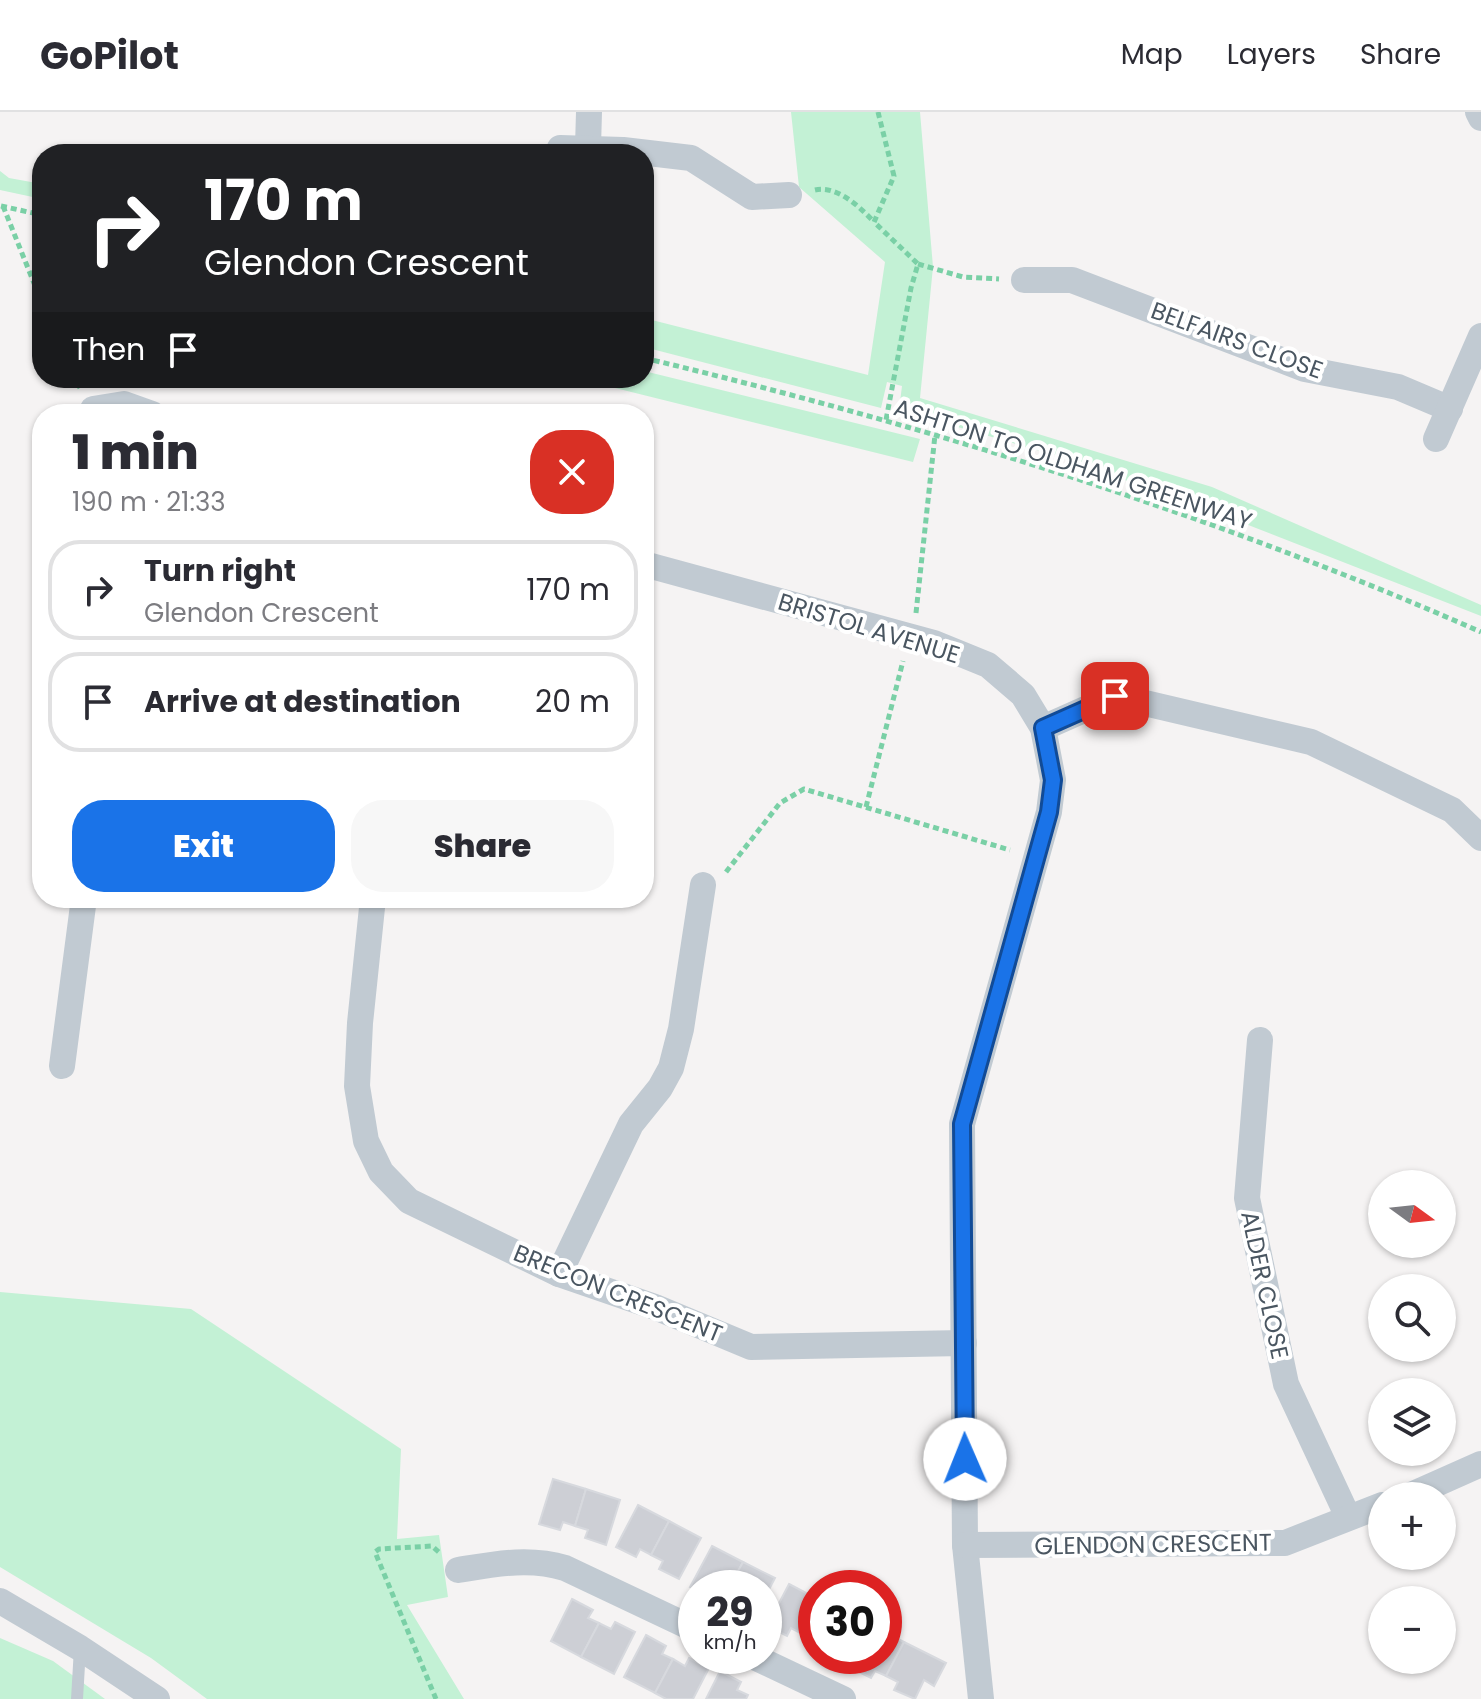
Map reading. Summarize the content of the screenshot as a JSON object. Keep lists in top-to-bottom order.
{
  "streets": {
    "street": [
      "BELFAIRS CLOSE",
      "BRISTOL AVENUE",
      "ALDER CLOSE",
      "BRECON CRESCENT",
      "GLENDON CRESCENT"
    ],
    "path": ["ASHTON TO OLDHAM GREENWAY"]
  },
  "crossings": [
    ["BRISTOL AVENUE", "BRECON CRESCENT"],
    ["BRISTOL AVENUE", "GLENDON CRESCENT"],
    ["ALDER CLOSE", "GLENDON CRESCENT"]
  ],
  "north": "right",
  "page": {
    "header": "GoPilot",
    "nav": ["Map", "Layers", "Share"],
    "turn": ["170 m", "Glendon Crescent"],
    "then": "Then",
    "heading": ["1 min", "190 m · 21:33"],
    "list": [
      {
        "name": "Turn right",
        "note": "Glendon Crescent",
        "value": "170 m"
      },
      {
        "name": "Arrive at destination",
        "value": "20 m"
      }
    ],
    "buttons": ["Exit", "Share"],
    "map_buttons": ["+", "−"],
    "speed": "29 km/h",
    "limit": "30"
  }
}
